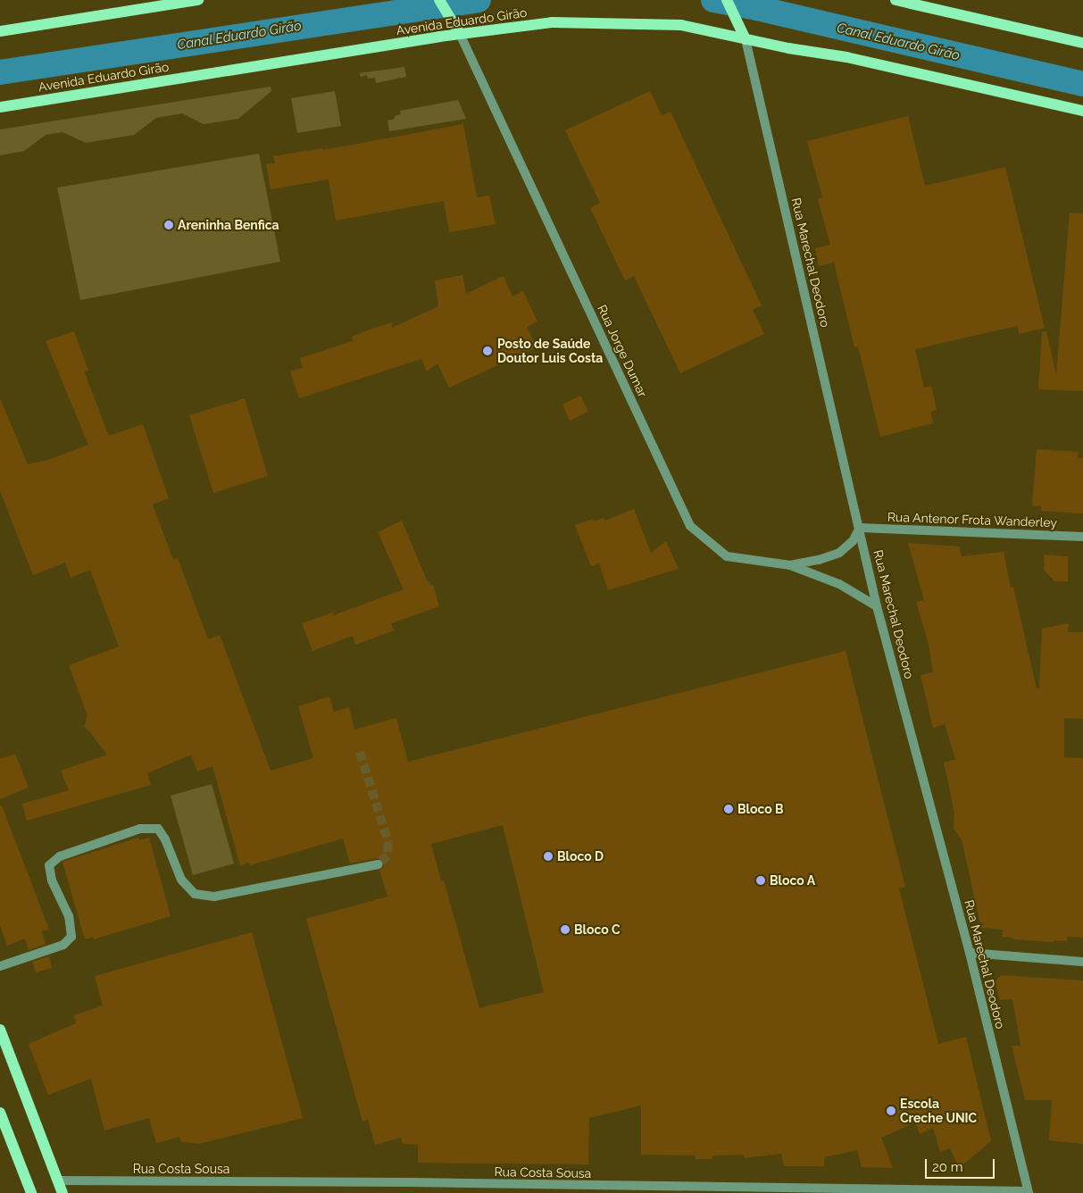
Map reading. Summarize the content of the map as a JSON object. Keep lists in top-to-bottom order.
{
  "streets": {
    "main road": ["Avenida Eduardo Girão", "Rua Jorge Dumar"],
    "street": ["Rua Marechal Deodoro", "Rua Antenor Frota Wanderley", "Rua Costa Sousa"]
  },
  "crossings": [
    ["Avenida Eduardo Girão", "Rua Marechal Deodoro"],
    ["Avenida Eduardo Girão", "Rua Jorge Dumar"],
    ["Rua Marechal Deodoro", "Rua Jorge Dumar"],
    ["Rua Marechal Deodoro", "Rua Antenor Frota Wanderley"],
    ["Rua Marechal Deodoro", "Rua Costa Sousa"]
  ],
  "water": ["Canal Eduardo Girão"],
  "places": [
    "Areninha Benfica",
    "Posto de Saúde Doutor Luis Costa",
    "Bloco B",
    "Bloco D",
    "Bloco A",
    "Bloco C",
    "Escola Creche UNIC"
  ],
  "scale_bar": "20 m"
}
